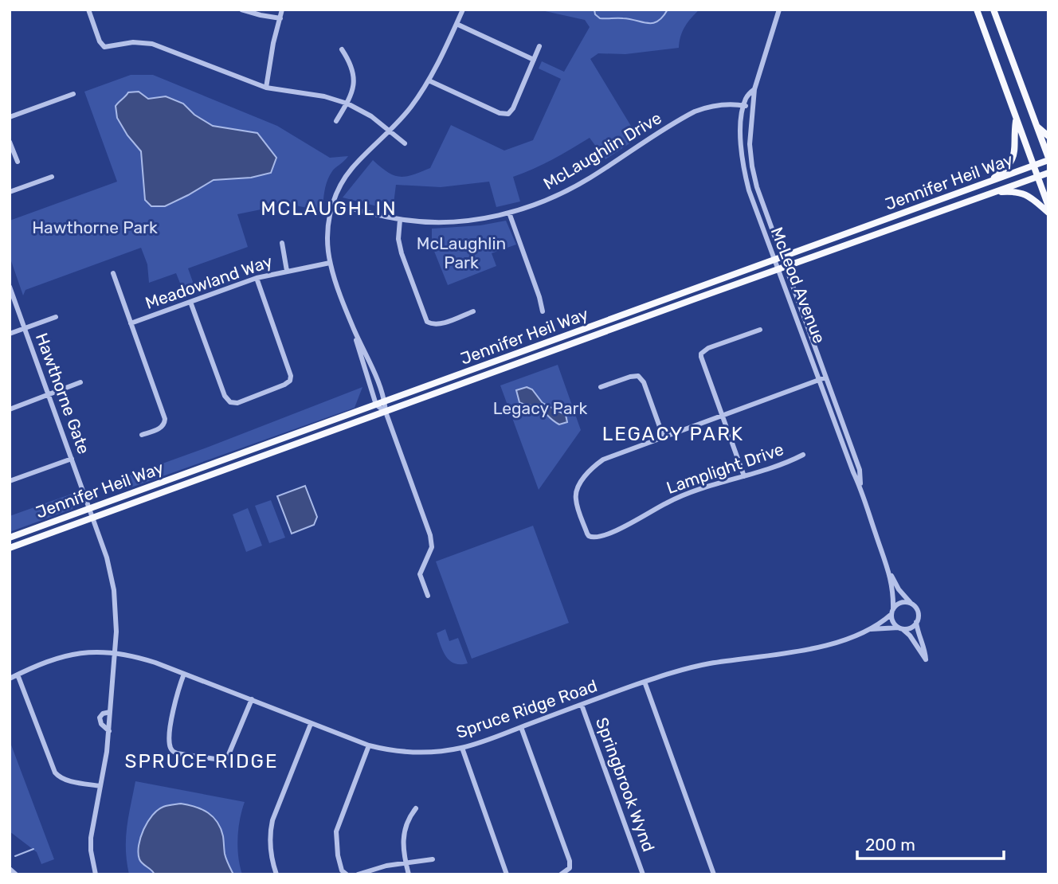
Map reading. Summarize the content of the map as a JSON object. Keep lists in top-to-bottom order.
{
  "streets": {
    "main road": ["Jennifer Heil Way"],
    "street": [
      "McLaughlin Drive",
      "Meadowland Way",
      "McLeod Avenue",
      "Hawthorne Gate",
      "Lamplight Drive",
      "Spruce Ridge Road",
      "Springbrook Wynd"
    ]
  },
  "crossings": [
    ["McLaughlin Drive", "McLeod Avenue"],
    ["Jennifer Heil Way", "McLeod Avenue"],
    ["Jennifer Heil Way", "Hawthorne Gate"],
    ["McLeod Avenue", "Lamplight Drive"],
    ["McLeod Avenue", "Spruce Ridge Road"],
    ["Hawthorne Gate", "Spruce Ridge Road"],
    ["Spruce Ridge Road", "Springbrook Wynd"]
  ],
  "districts": ["MCLAUGHLIN", "LEGACY PARK", "SPRUCE RIDGE"],
  "parks": ["Hawthorne Park", "McLaughlin Park", "Legacy Park"],
  "scale_bar": "200 m"
}
